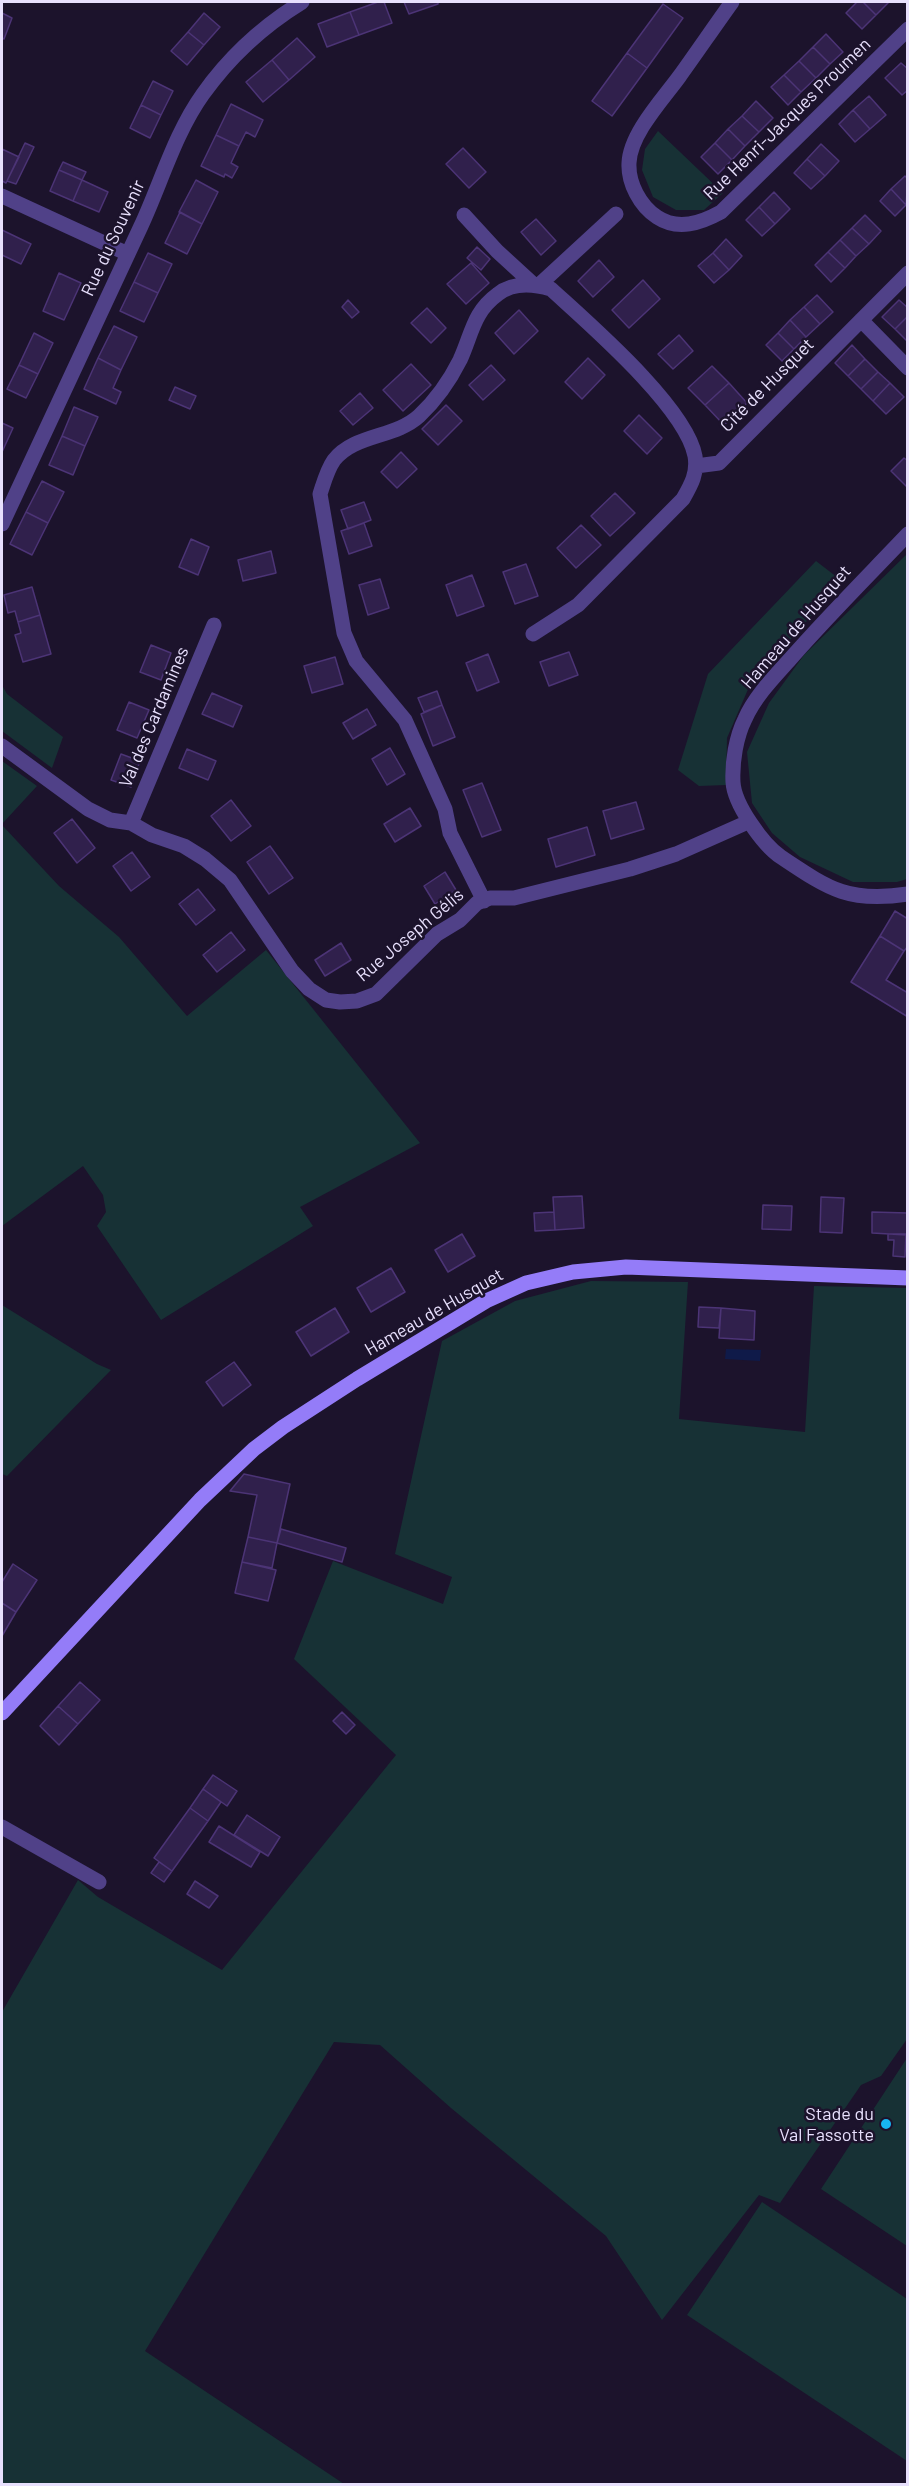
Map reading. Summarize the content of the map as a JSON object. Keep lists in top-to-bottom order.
{
  "streets": {
    "street": [
      "Rue Henri-Jacques Proumen",
      "Rue du Souvenir",
      "Cité de Husquet",
      "Hameau de Husquet",
      "Val des Cardamines",
      "Rue Joseph Gélis"
    ]
  },
  "crossings": [
    ["Hameau de Husquet", "Rue Joseph Gélis"],
    ["Val des Cardamines", "Rue Joseph Gélis"]
  ],
  "places": ["Stade du Val Fassotte"]
}
